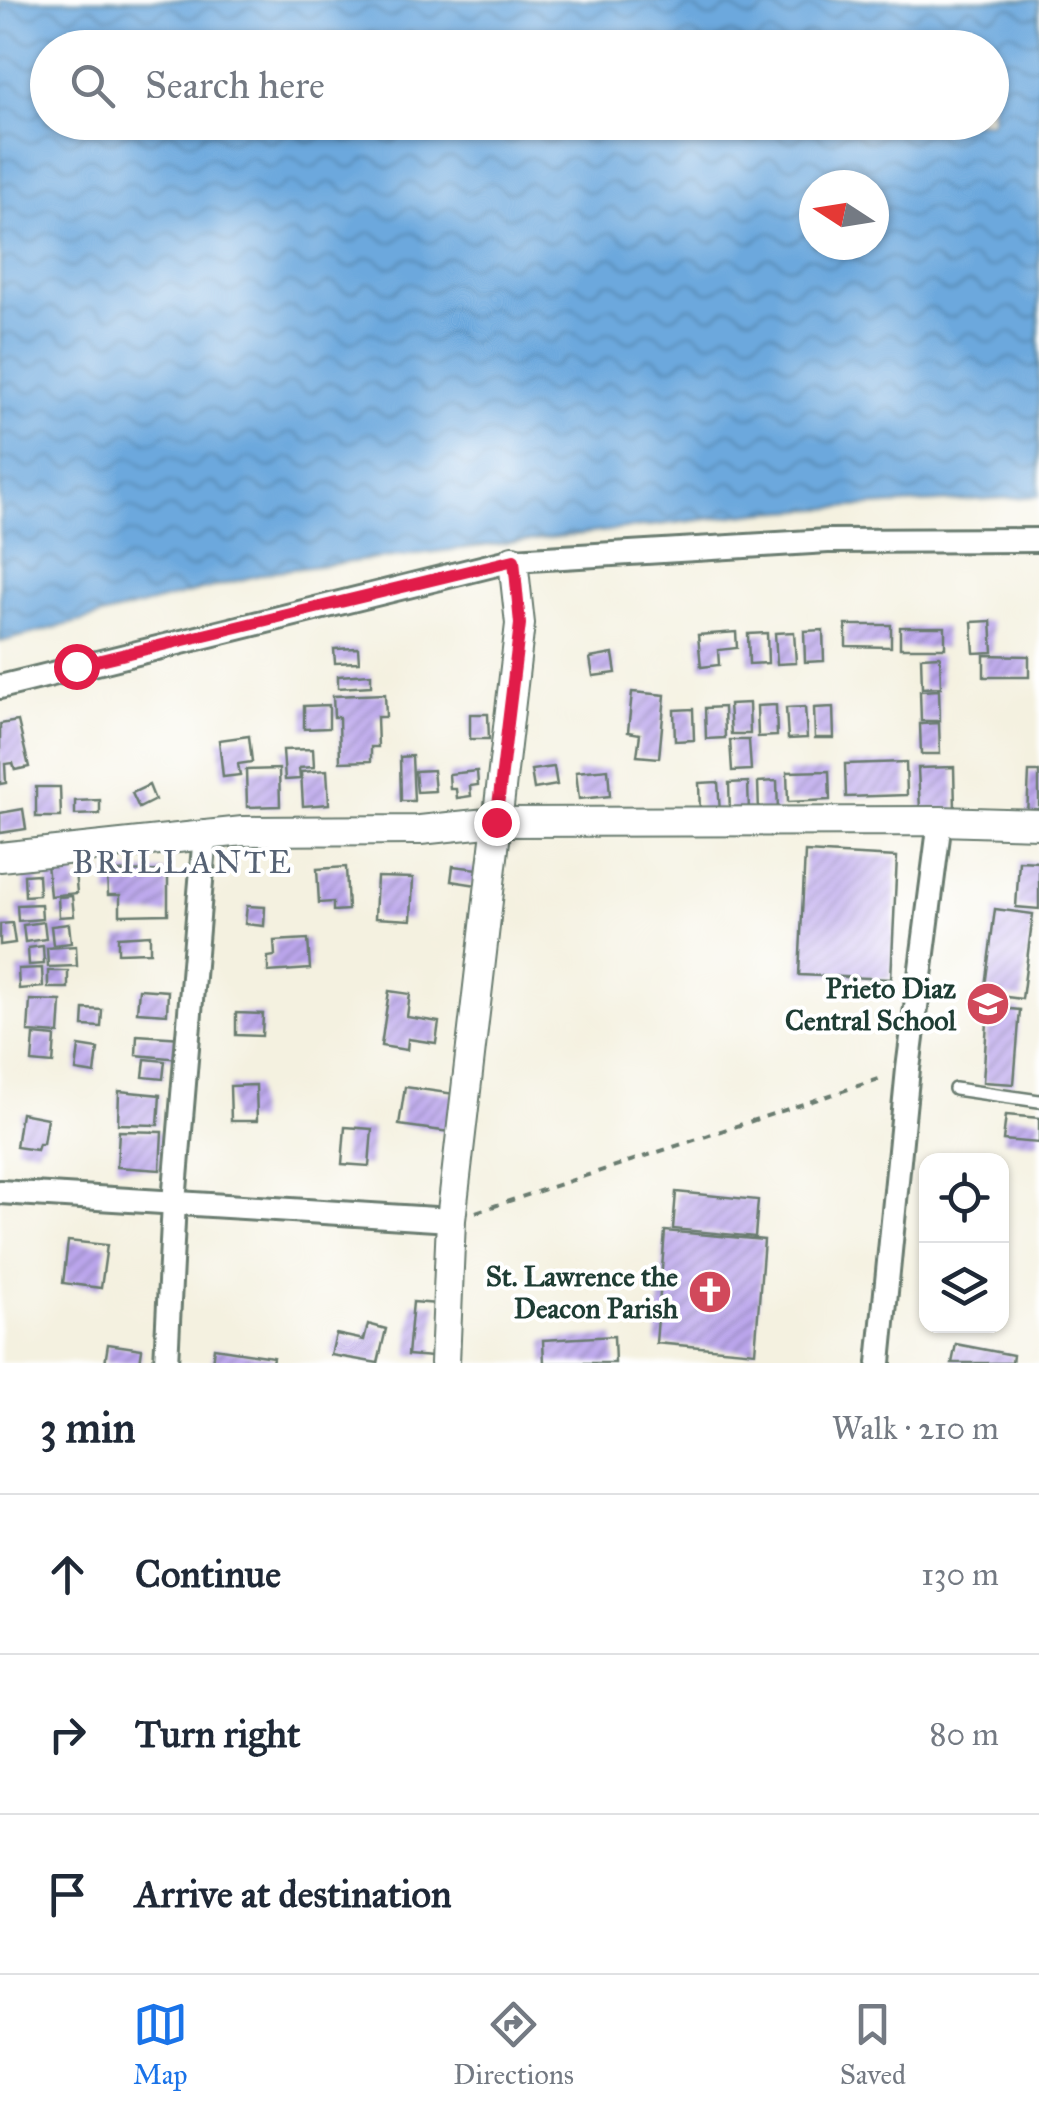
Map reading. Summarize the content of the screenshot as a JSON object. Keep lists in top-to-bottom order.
{
  "districts": ["BRILLANTE"],
  "places": {
    "school or university": ["Prieto Diaz Central School"],
    "church": ["St. Lawrence the Deacon Parish"]
  },
  "north": "left",
  "page": {
    "search": "Search here",
    "heading": ["3 min", "Walk · 210 m"],
    "list": [
      ["Continue", "130 m"],
      ["Turn right", "80 m"],
      "Arrive at destination"
    ],
    "nav": ["Map", "Directions", "Saved"]
  }
}
